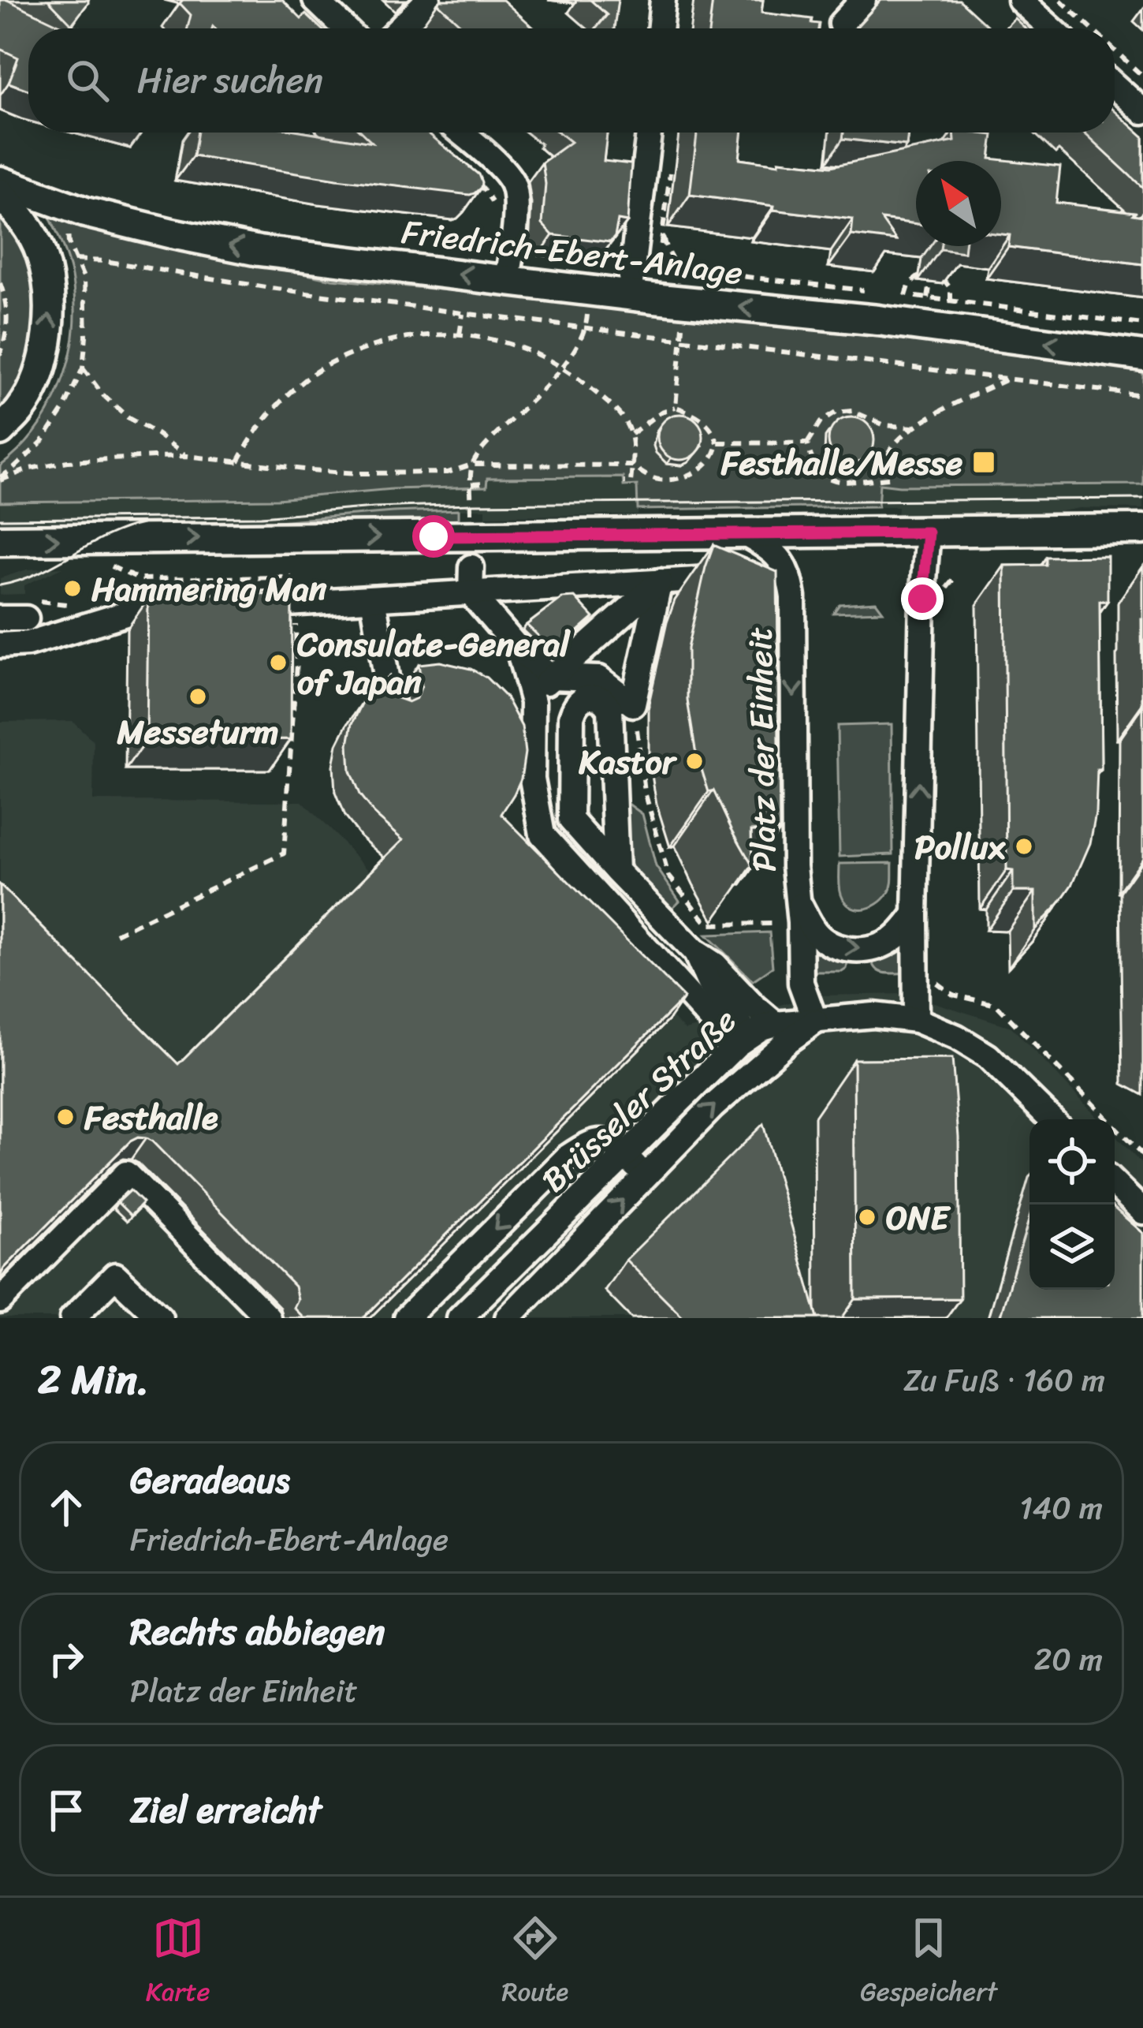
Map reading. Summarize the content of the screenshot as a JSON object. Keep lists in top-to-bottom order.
{
  "streets": {
    "main road": ["Friedrich-Ebert-Anlage"],
    "street": ["Platz der Einheit", "Brüsseler Straße"]
  },
  "crossings": [
    ["Platz der Einheit", "Brüsseler Straße"]
  ],
  "places": {
    "transit": ["Festhalle/Messe"],
    "other": [
      "Hammering Man",
      "Consulate-General of Japan",
      "Messeturm",
      "Kastor",
      "Pollux",
      "Festhalle",
      "ONE"
    ]
  },
  "north": "top left",
  "page": {
    "search": "Hier suchen",
    "heading": ["2 Min.", "Zu Fuß · 160 m"],
    "list": [
      ["Geradeaus", "Friedrich-Ebert-Anlage", "140 m"],
      ["Rechts abbiegen", "Platz der Einheit", "20 m"],
      "Ziel erreicht"
    ],
    "nav": ["Karte", "Route", "Gespeichert"]
  }
}
